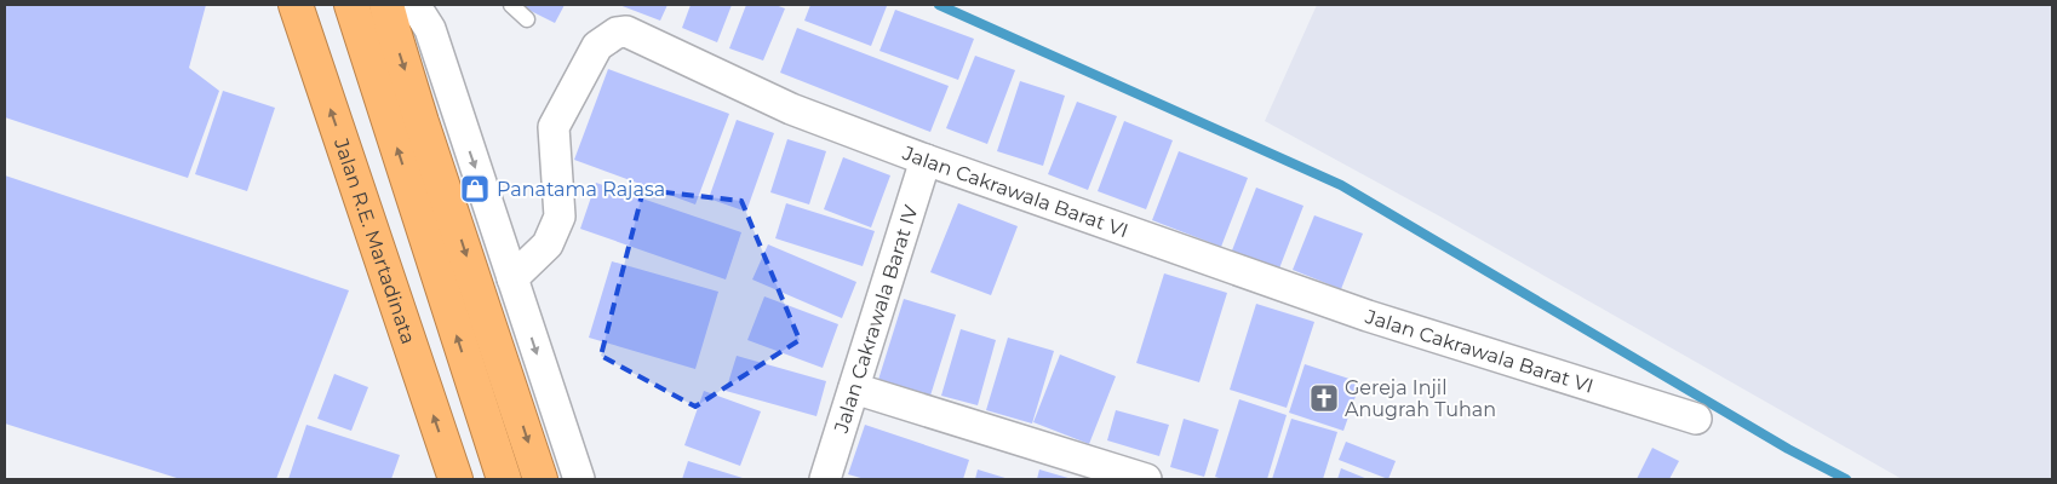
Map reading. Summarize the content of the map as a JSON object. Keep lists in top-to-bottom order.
{
  "streets": {
    "highway": ["Jalan R.E. Martadinata"],
    "street": ["Jalan Cakrawala Barat VI", "Jalan Cakrawala Barat IV"]
  },
  "crossings": [
    ["Jalan Cakrawala Barat VI", "Jalan Cakrawala Barat IV"]
  ],
  "places": {
    "shop": ["Panatama Rajasa"],
    "church": ["Gereja Injil Anugrah Tuhan"]
  }
}
